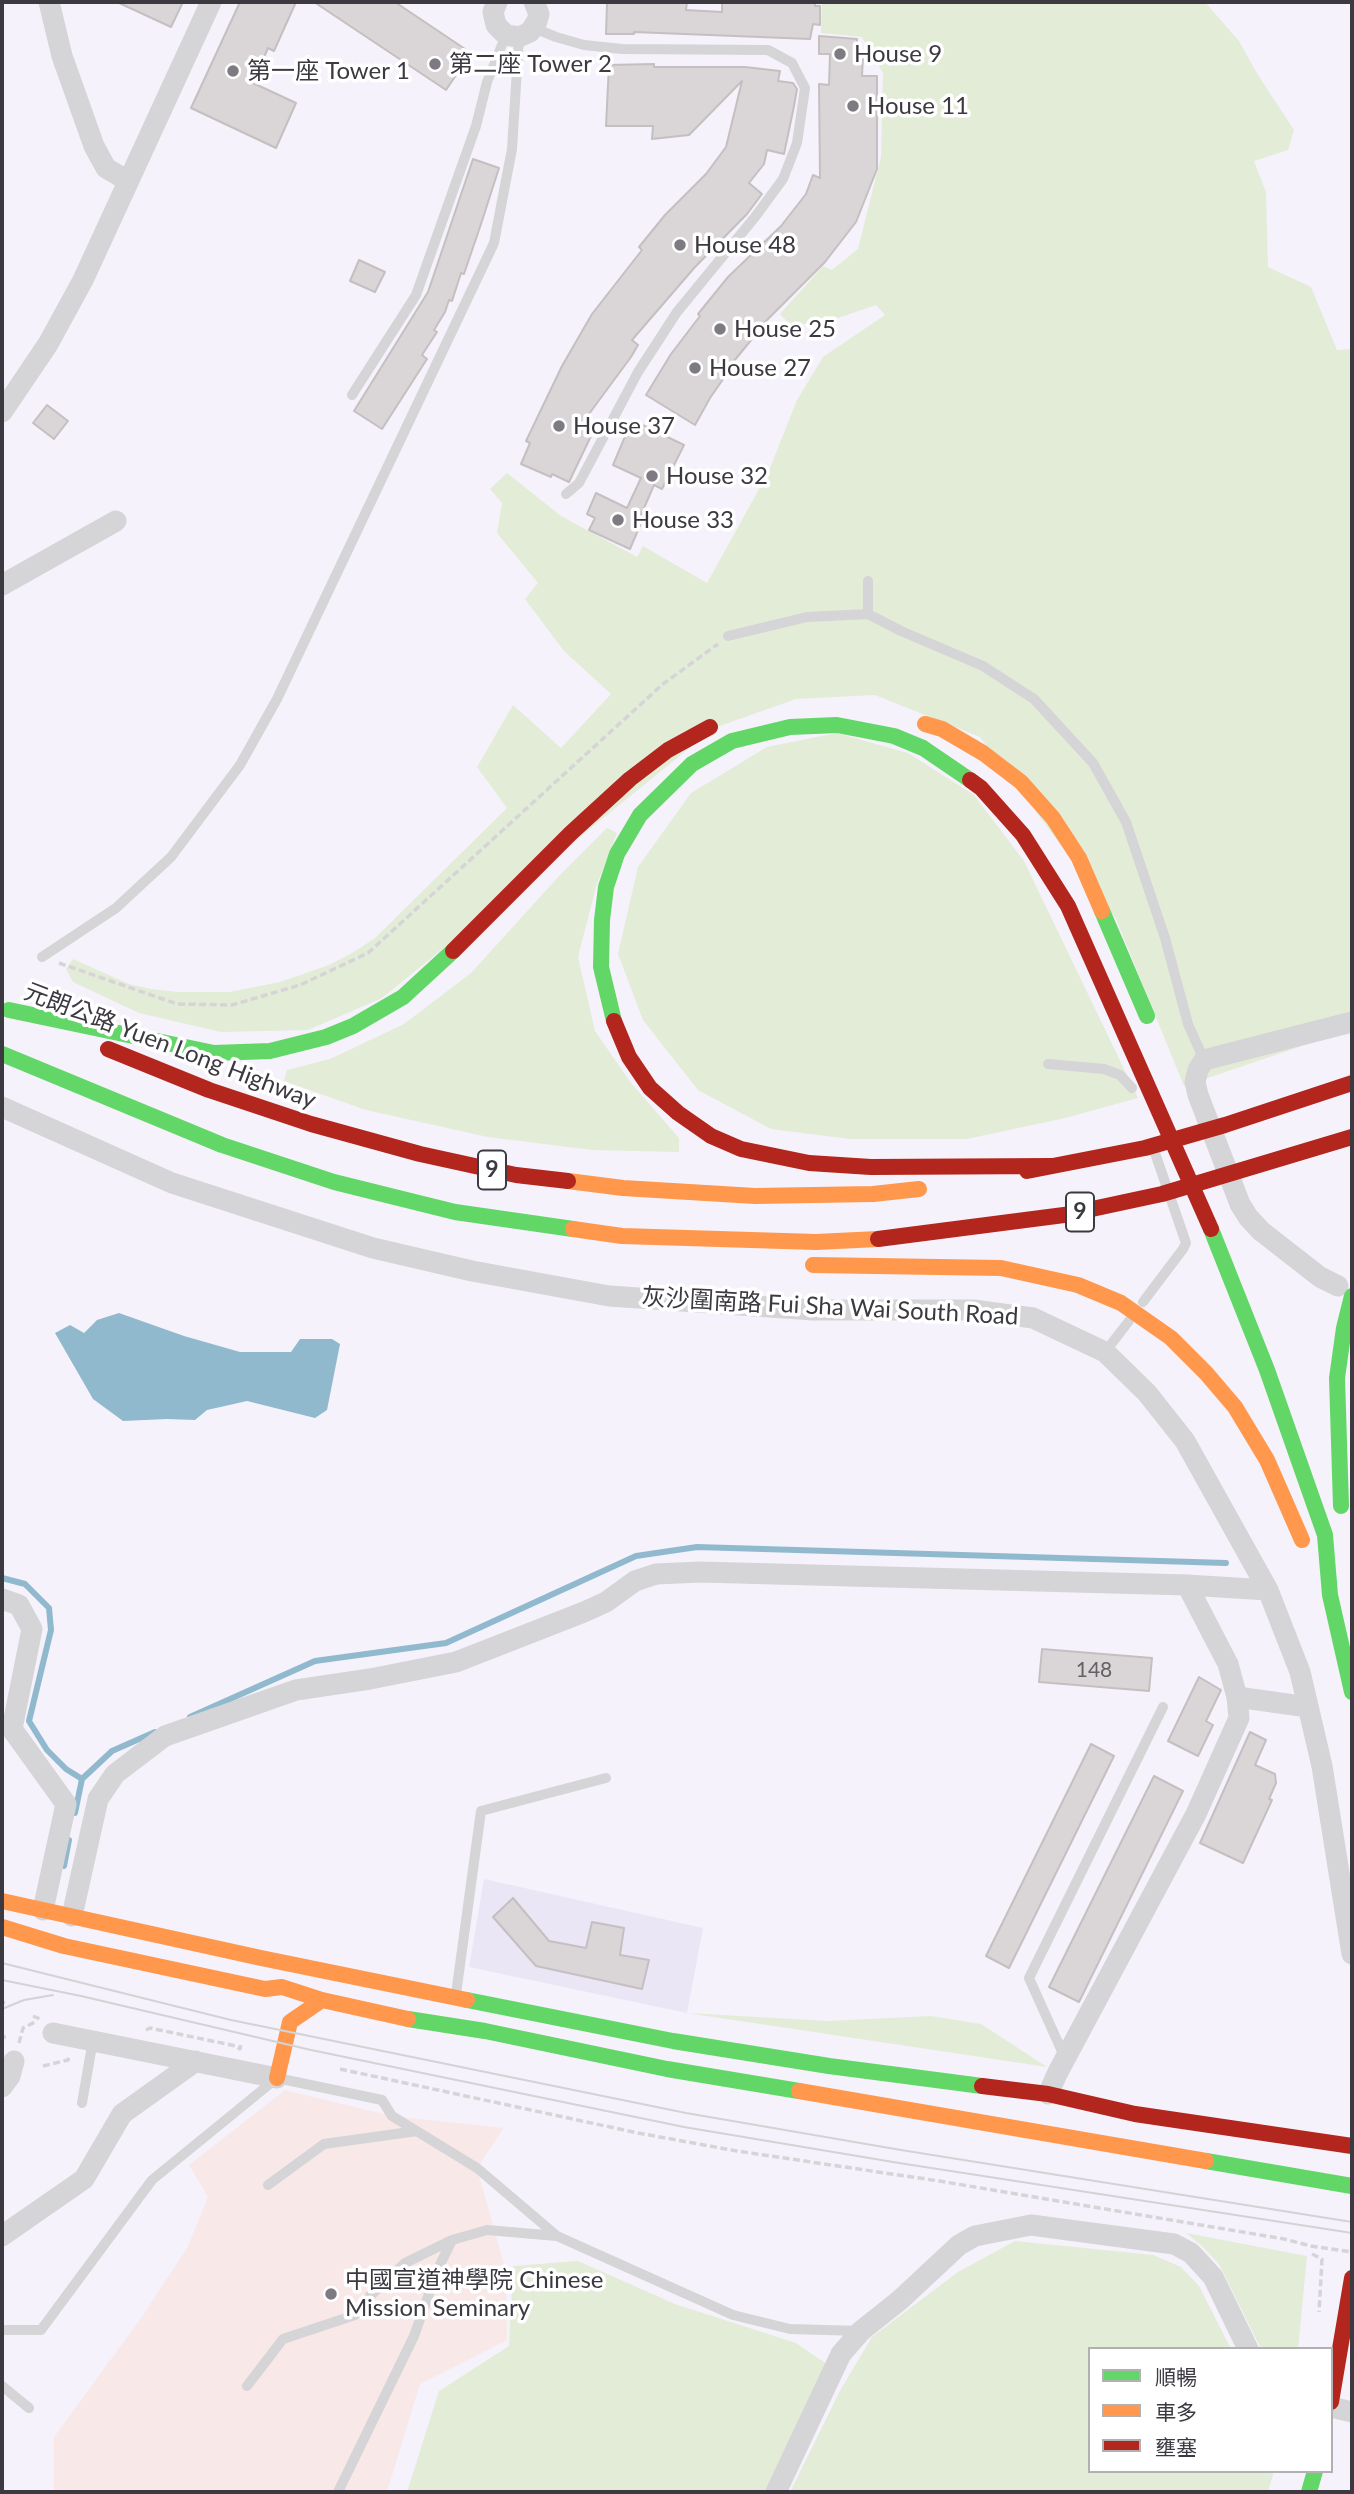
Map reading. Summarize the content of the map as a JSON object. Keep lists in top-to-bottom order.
{
  "streets": {
    "main road": ["元朗公路 Yuen Long Highway", "9"],
    "street": ["灰沙圍南路 Fui Sha Wai South Road"]
  },
  "places": [
    "House 9",
    "第二座 Tower 2",
    "第一座 Tower 1",
    "House 11",
    "House 48",
    "House 25",
    "House 27",
    "House 37",
    "House 32",
    "House 33",
    "中國宣道神學院 Chinese Mission Seminary"
  ],
  "house_numbers": ["148"],
  "legend": ["順暢", "車多", "壅塞"]
}
